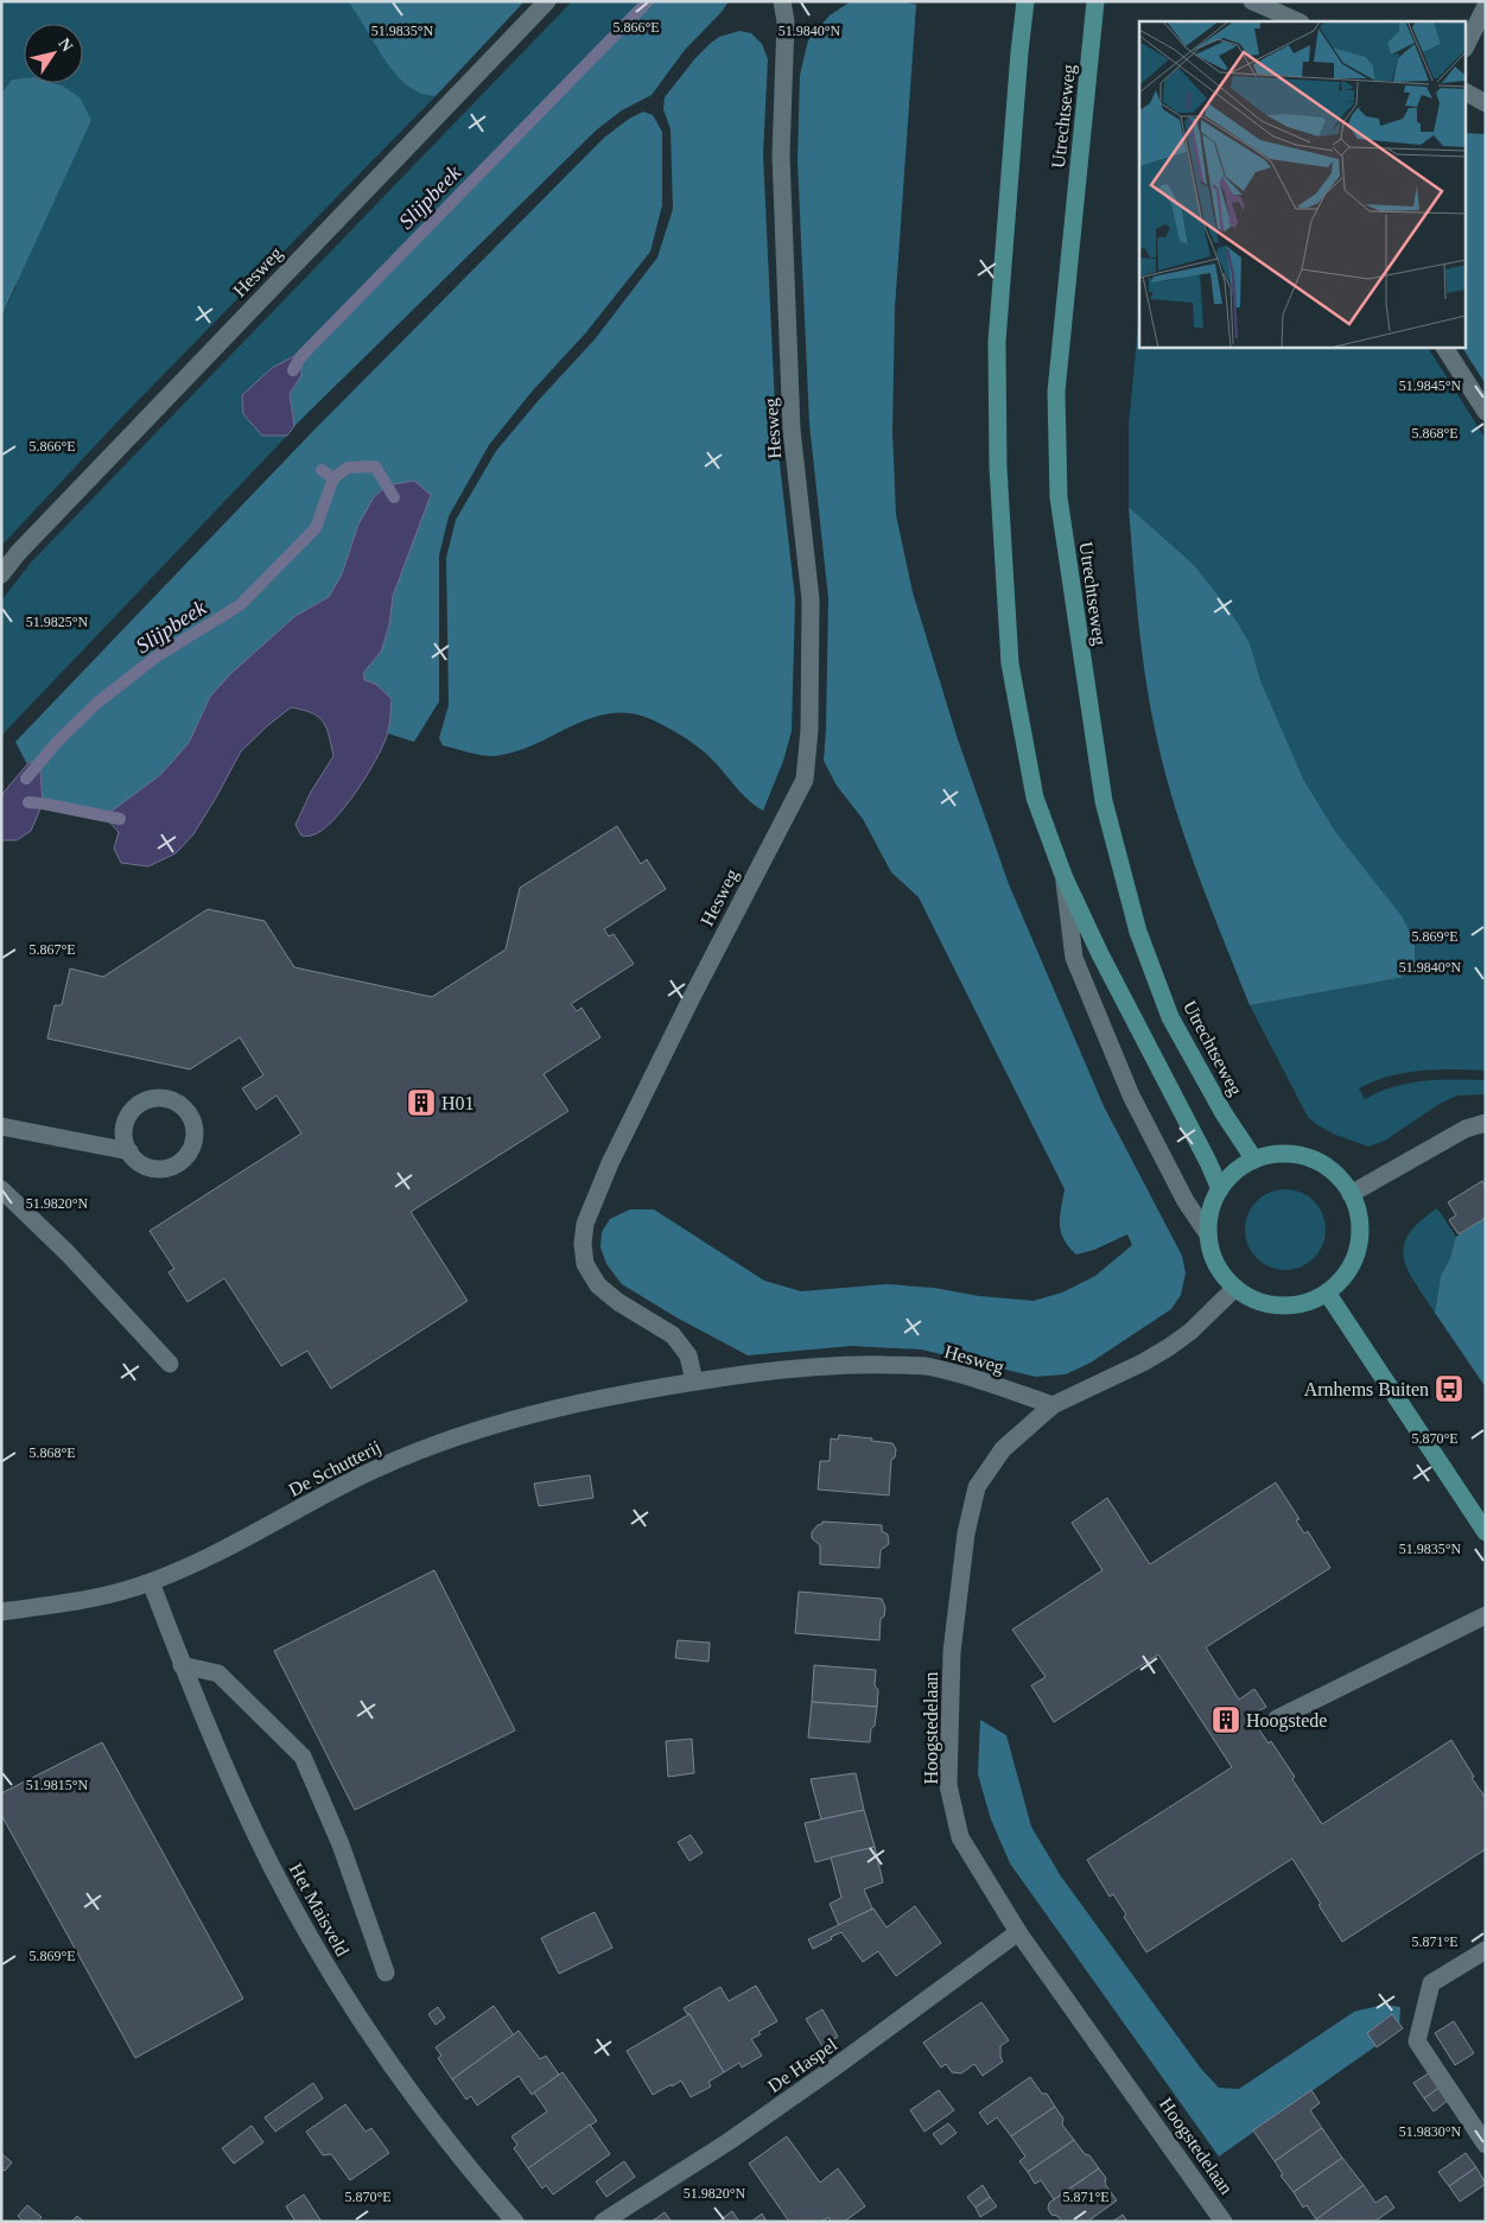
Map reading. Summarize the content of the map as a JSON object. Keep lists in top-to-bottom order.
{
  "streets": {
    "main road": ["Utrechtseweg"],
    "street": [
      "Hesweg",
      "De Schutterij",
      "Hoogstedelaan",
      "Het Maisveld",
      "De Haspel"
    ]
  },
  "crossings": [
    ["Utrechtseweg", "Hoogstedelaan"],
    ["Hesweg", "De Schutterij"],
    ["Hesweg", "Hoogstedelaan"],
    ["De Schutterij", "Het Maisveld"],
    ["Hoogstedelaan", "De Haspel"]
  ],
  "water": ["Slijpbeek"],
  "places": {
    "building": ["H01", "Hoogstede"],
    "bus stop": ["Arnhems Buiten"]
  },
  "north": "top right",
  "coordinates": [
    "5.866°E",
    "51.9835°N",
    "51.9840°N",
    "51.9845°N",
    "5.868°E",
    "51.9825°N",
    "5.869°E",
    "5.867°E",
    "51.9820°N",
    "5.870°E",
    "51.9815°N",
    "5.871°E",
    "51.9830°N"
  ]
}
